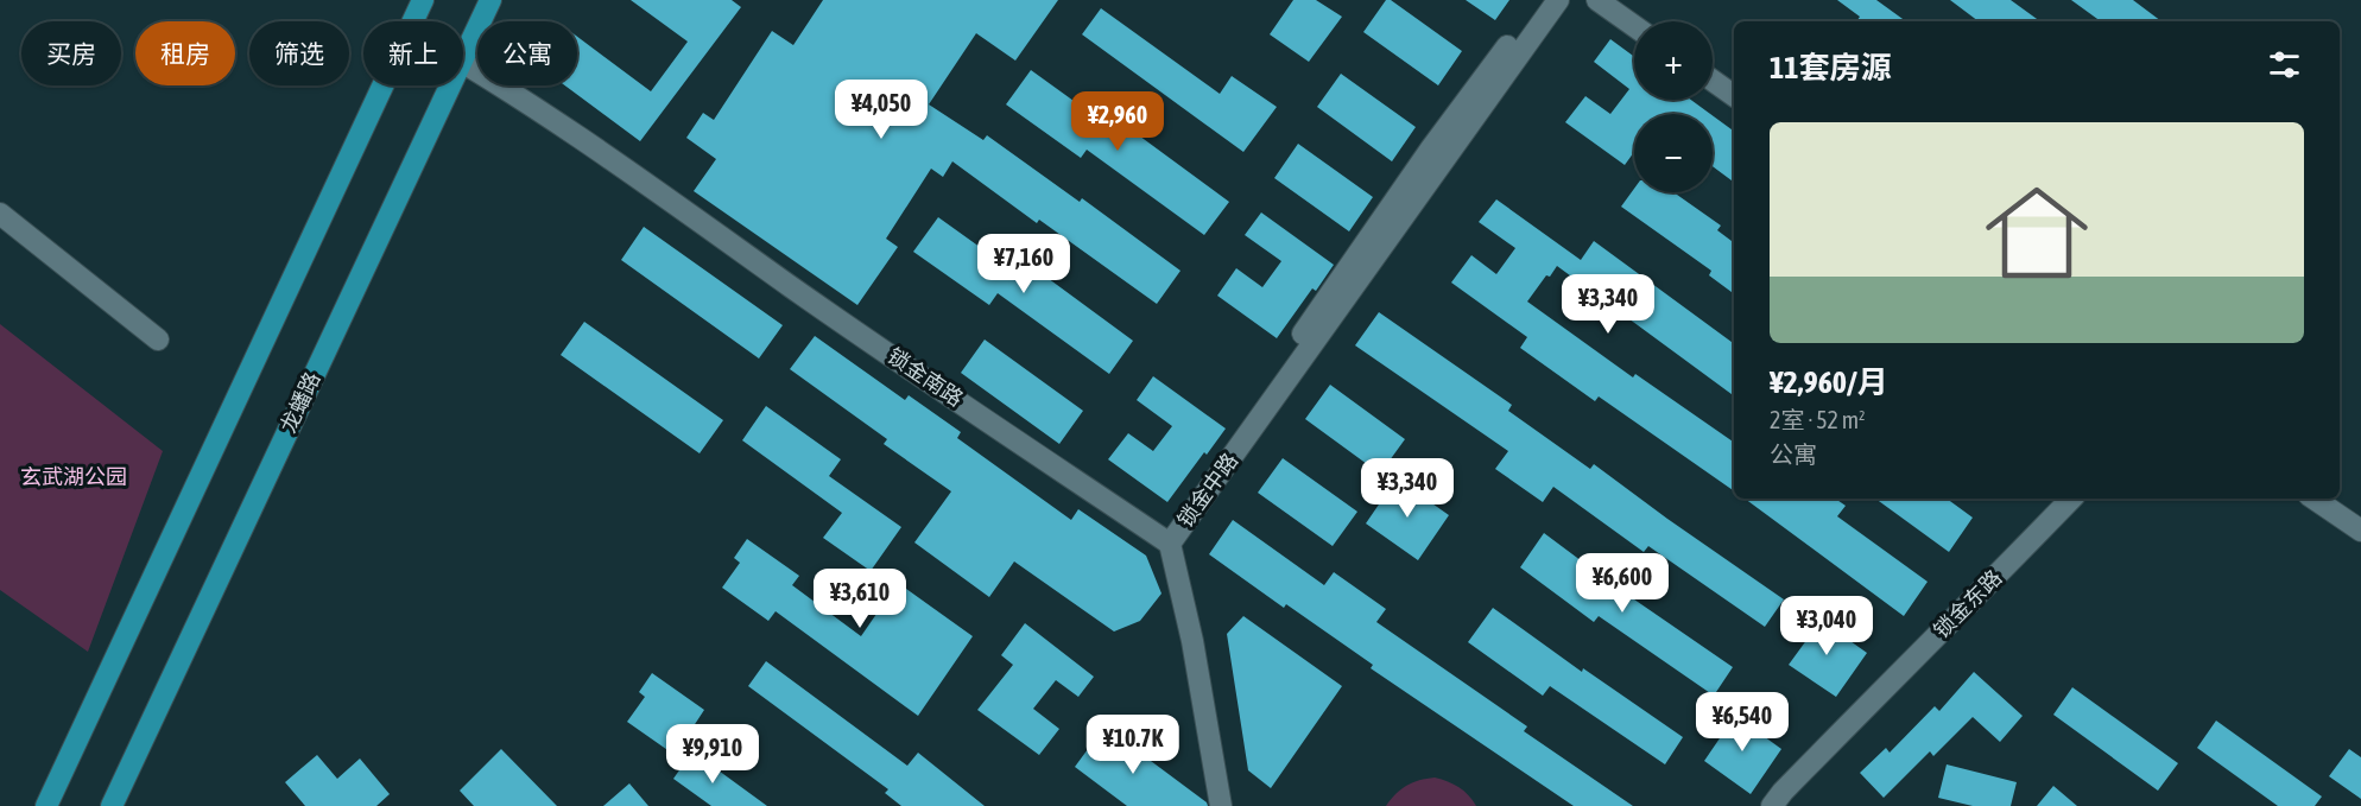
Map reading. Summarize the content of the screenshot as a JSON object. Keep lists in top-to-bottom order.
{
  "streets": {
    "main road": ["龙蟠路"],
    "street": ["锁金南路", "锁金中路", "锁金东路"]
  },
  "crossings": [
    ["锁金南路", "锁金中路"]
  ],
  "parks": ["玄武湖公园"],
  "page": {
    "map_buttons": ["+", "−"],
    "chip": [
      "买房",
      "租房",
      "筛选",
      "新上",
      "公寓"
    ],
    "heading": "11套房源",
    "price": [
      "¥4,050",
      "¥2,960",
      "¥7,160",
      "¥3,340",
      "¥3,340",
      "¥6,600",
      "¥3,610",
      "¥3,040",
      "¥6,540",
      "¥10.7K",
      "¥9,910"
    ],
    "list": [
      {
        "name": "¥2,960/月",
        "note": "2室 · 52 m² · 公寓"
      }
    ]
  }
}
